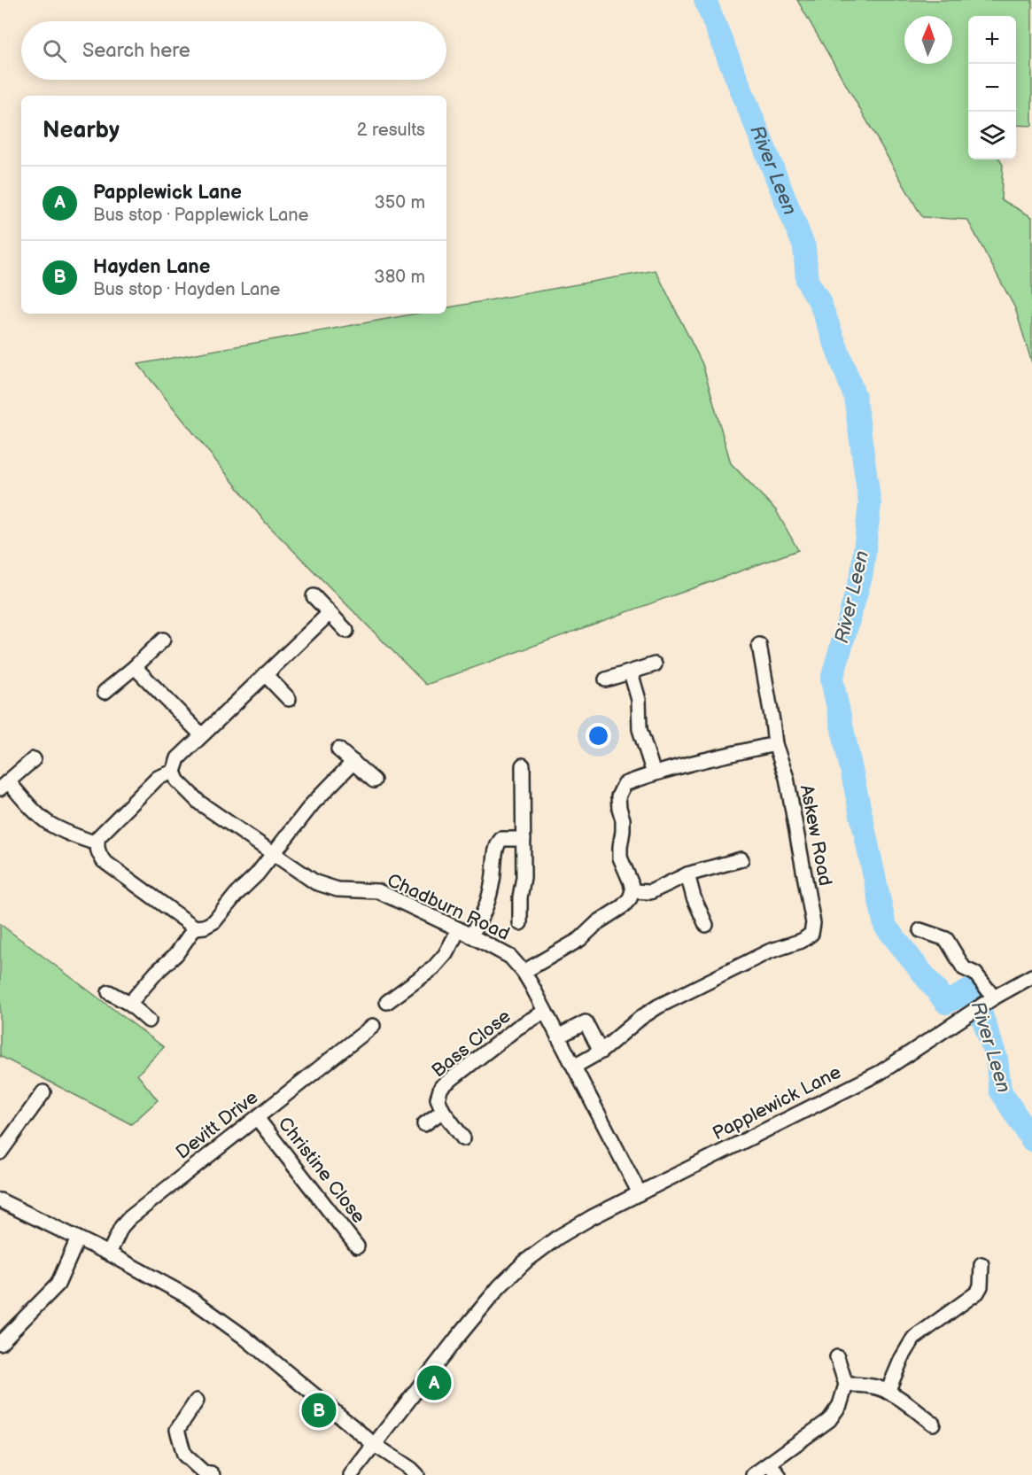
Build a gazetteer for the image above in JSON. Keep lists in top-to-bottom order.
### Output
{
  "streets": {
    "street": [
      "Askew Road",
      "Chadburn Road",
      "Bass Close",
      "Papplewick Lane",
      "Devitt Drive",
      "Christine Close"
    ]
  },
  "crossings": [
    ["Chadburn Road", "Bass Close"],
    ["Chadburn Road", "Papplewick Lane"],
    ["Devitt Drive", "Christine Close"]
  ],
  "water": ["River Leen"],
  "north": "top",
  "page": {
    "map_buttons": ["+", "−"],
    "search": "Search here",
    "heading": ["Nearby", "2 results"],
    "list": [
      {
        "mark": "A",
        "name": "Papplewick Lane",
        "note": "Bus stop · Papplewick Lane",
        "value": "350 m"
      },
      {
        "mark": "B",
        "name": "Hayden Lane",
        "note": "Bus stop · Hayden Lane",
        "value": "380 m"
      }
    ],
    "pins": ["A", "B"]
  }
}
